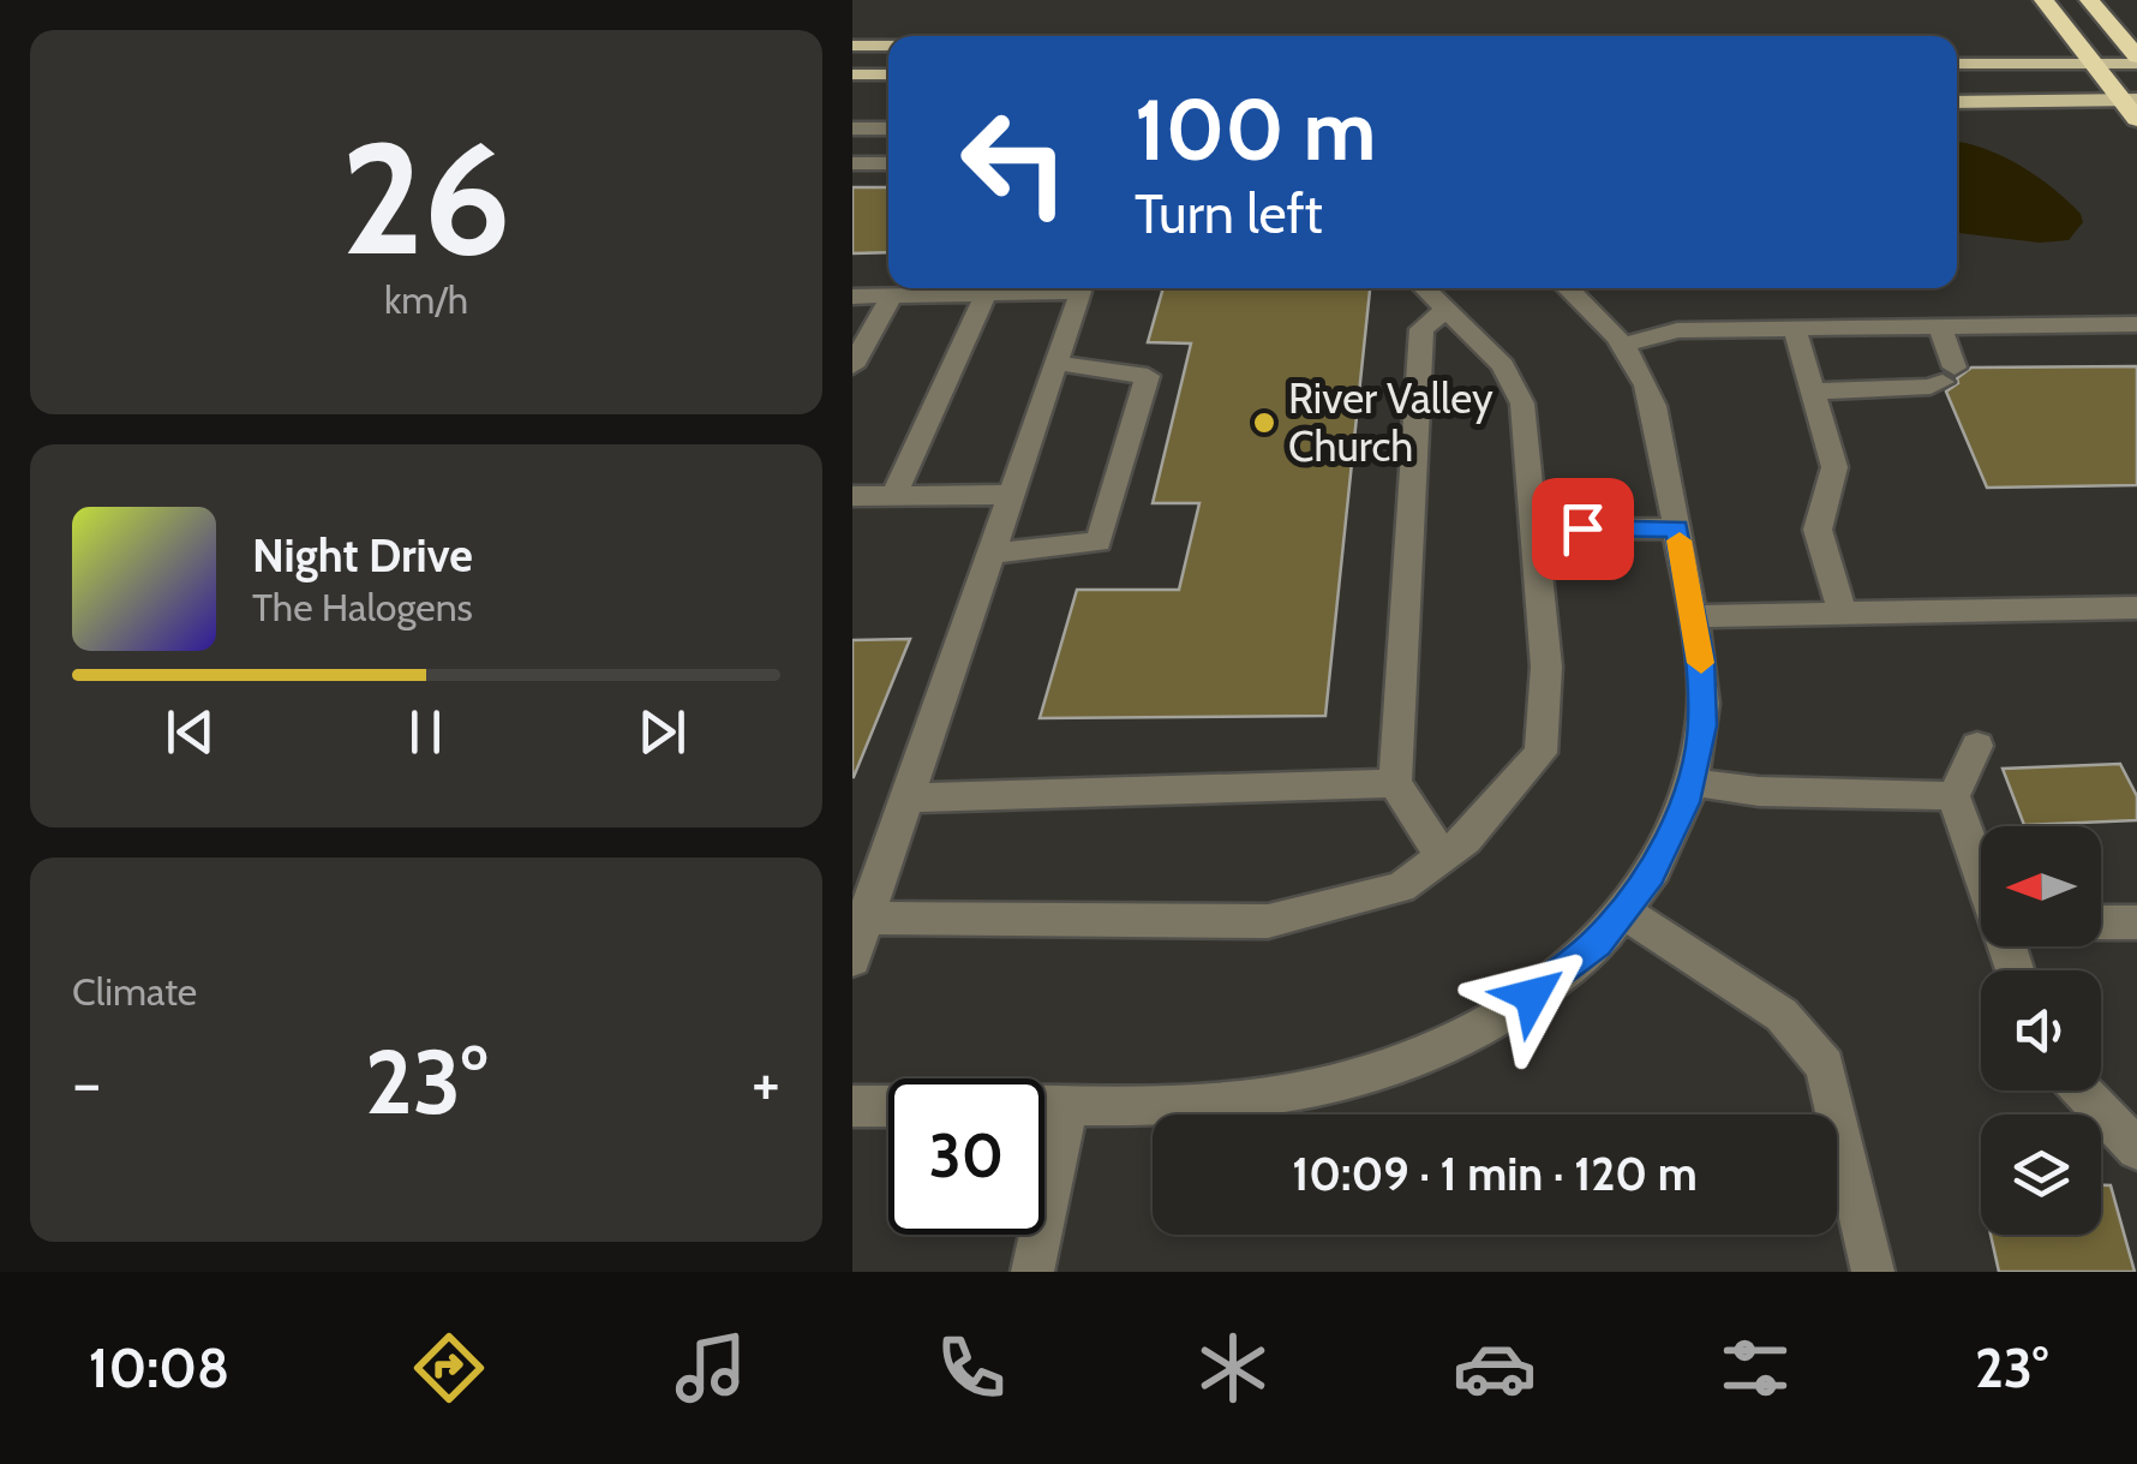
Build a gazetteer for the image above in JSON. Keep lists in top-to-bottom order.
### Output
{
  "places": ["River Valley Church"],
  "north": "left",
  "page": {
    "tile": [
      ["26", "km/h"],
      "Climate"
    ],
    "turn": ["100 m", "Turn left"],
    "song": ["Night Drive", "The Halogens"],
    "heat": ["−", "23°", "+"],
    "limit": "30",
    "trip": "10:09 · 1 min · 120 m",
    "tabs": ["10:08", "23°"]
  }
}
